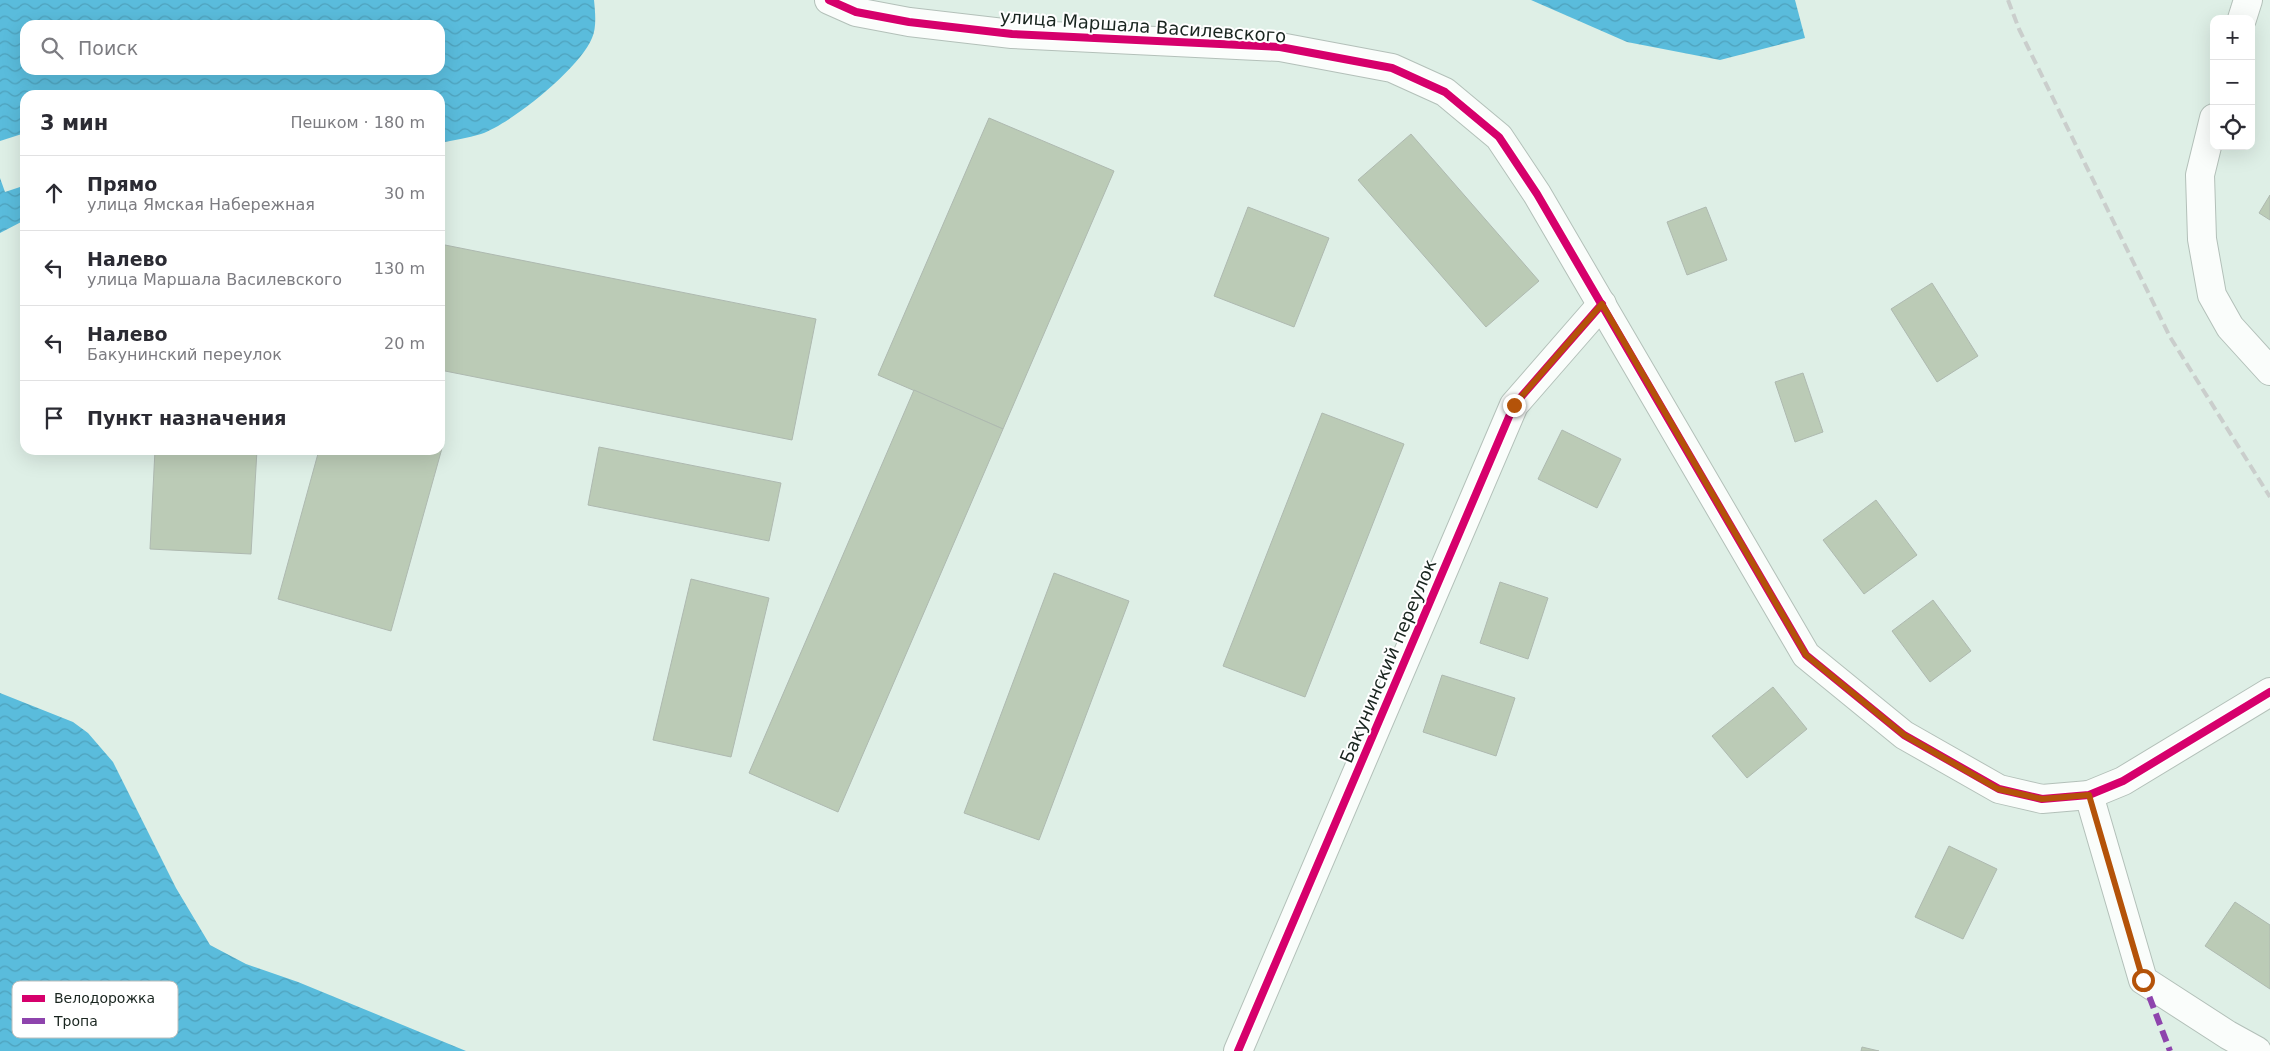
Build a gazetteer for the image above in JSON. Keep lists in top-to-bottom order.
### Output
{
  "streets": {
    "street": ["улица Маршала Василевского", "Бакунинский переулок"]
  },
  "crossings": [
    ["улица Маршала Василевского", "Бакунинский переулок"]
  ],
  "legend": ["Велодорожка", "Тропа"],
  "page": {
    "map_buttons": ["+", "−"],
    "search": "Поиск",
    "heading": ["3 мин", "Пешком · 180 m"],
    "list": [
      ["Прямо", "улица Ямская Набережная", "30 m"],
      ["Налево", "улица Маршала Василевского", "130 m"],
      ["Налево", "Бакунинский переулок", "20 m"],
      "Пункт назначения"
    ]
  }
}
